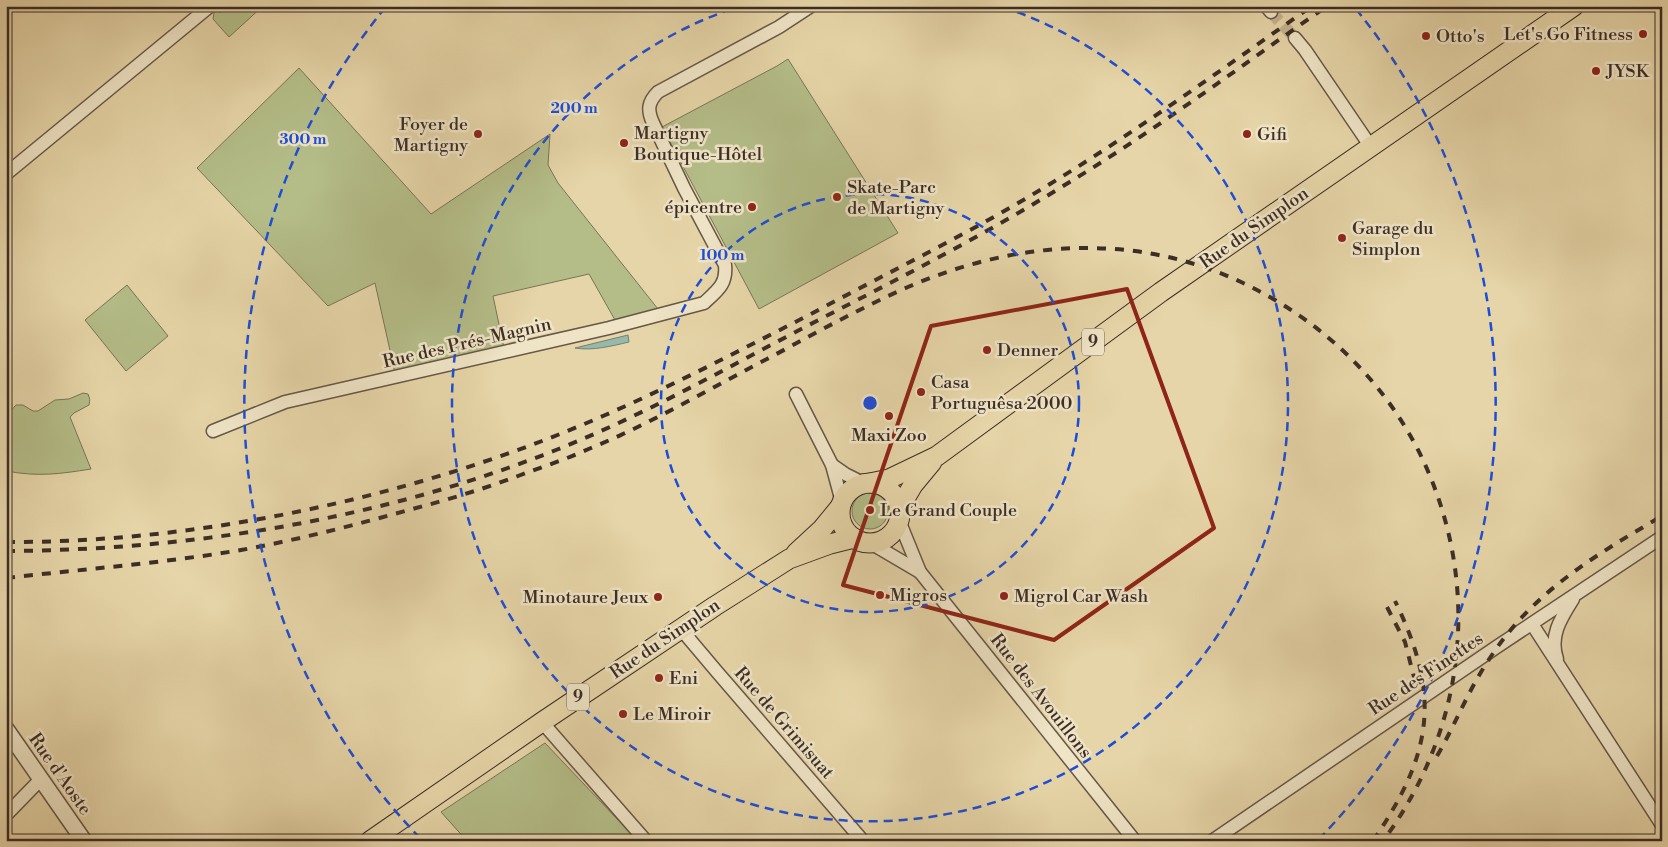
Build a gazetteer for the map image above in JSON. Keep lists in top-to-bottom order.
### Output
{
  "streets": {
    "main road": ["Rue du Simplon", "9"],
    "street": [
      "Rue des Prés-Magnin",
      "Rue des Finettes",
      "Rue des Avouillons",
      "Rue de Grimisuat",
      "Rue d'Aoste"
    ]
  },
  "crossings": [
    ["Rue du Simplon", "9"],
    ["Rue du Simplon", "Rue des Avouillons"],
    ["Rue du Simplon", "Rue de Grimisuat"],
    ["9", "Rue des Avouillons"]
  ],
  "places": [
    "Let's Go Fitness",
    "Otto's",
    "JYSK",
    "Foyer de Martigny",
    "Gifi",
    "Martigny Boutique-Hôtel",
    "Skate-Parc de Martigny",
    "épicentre",
    "Garage du Simplon",
    "Denner",
    "Casa Portuguêsa 2000",
    "Maxi Zoo",
    "Le Grand Couple",
    "Migros",
    "Migrol Car Wash",
    "Minotaure Jeux",
    "Eni",
    "Le Miroir"
  ],
  "rings": ["200 m", "300 m", "100 m"]
}
